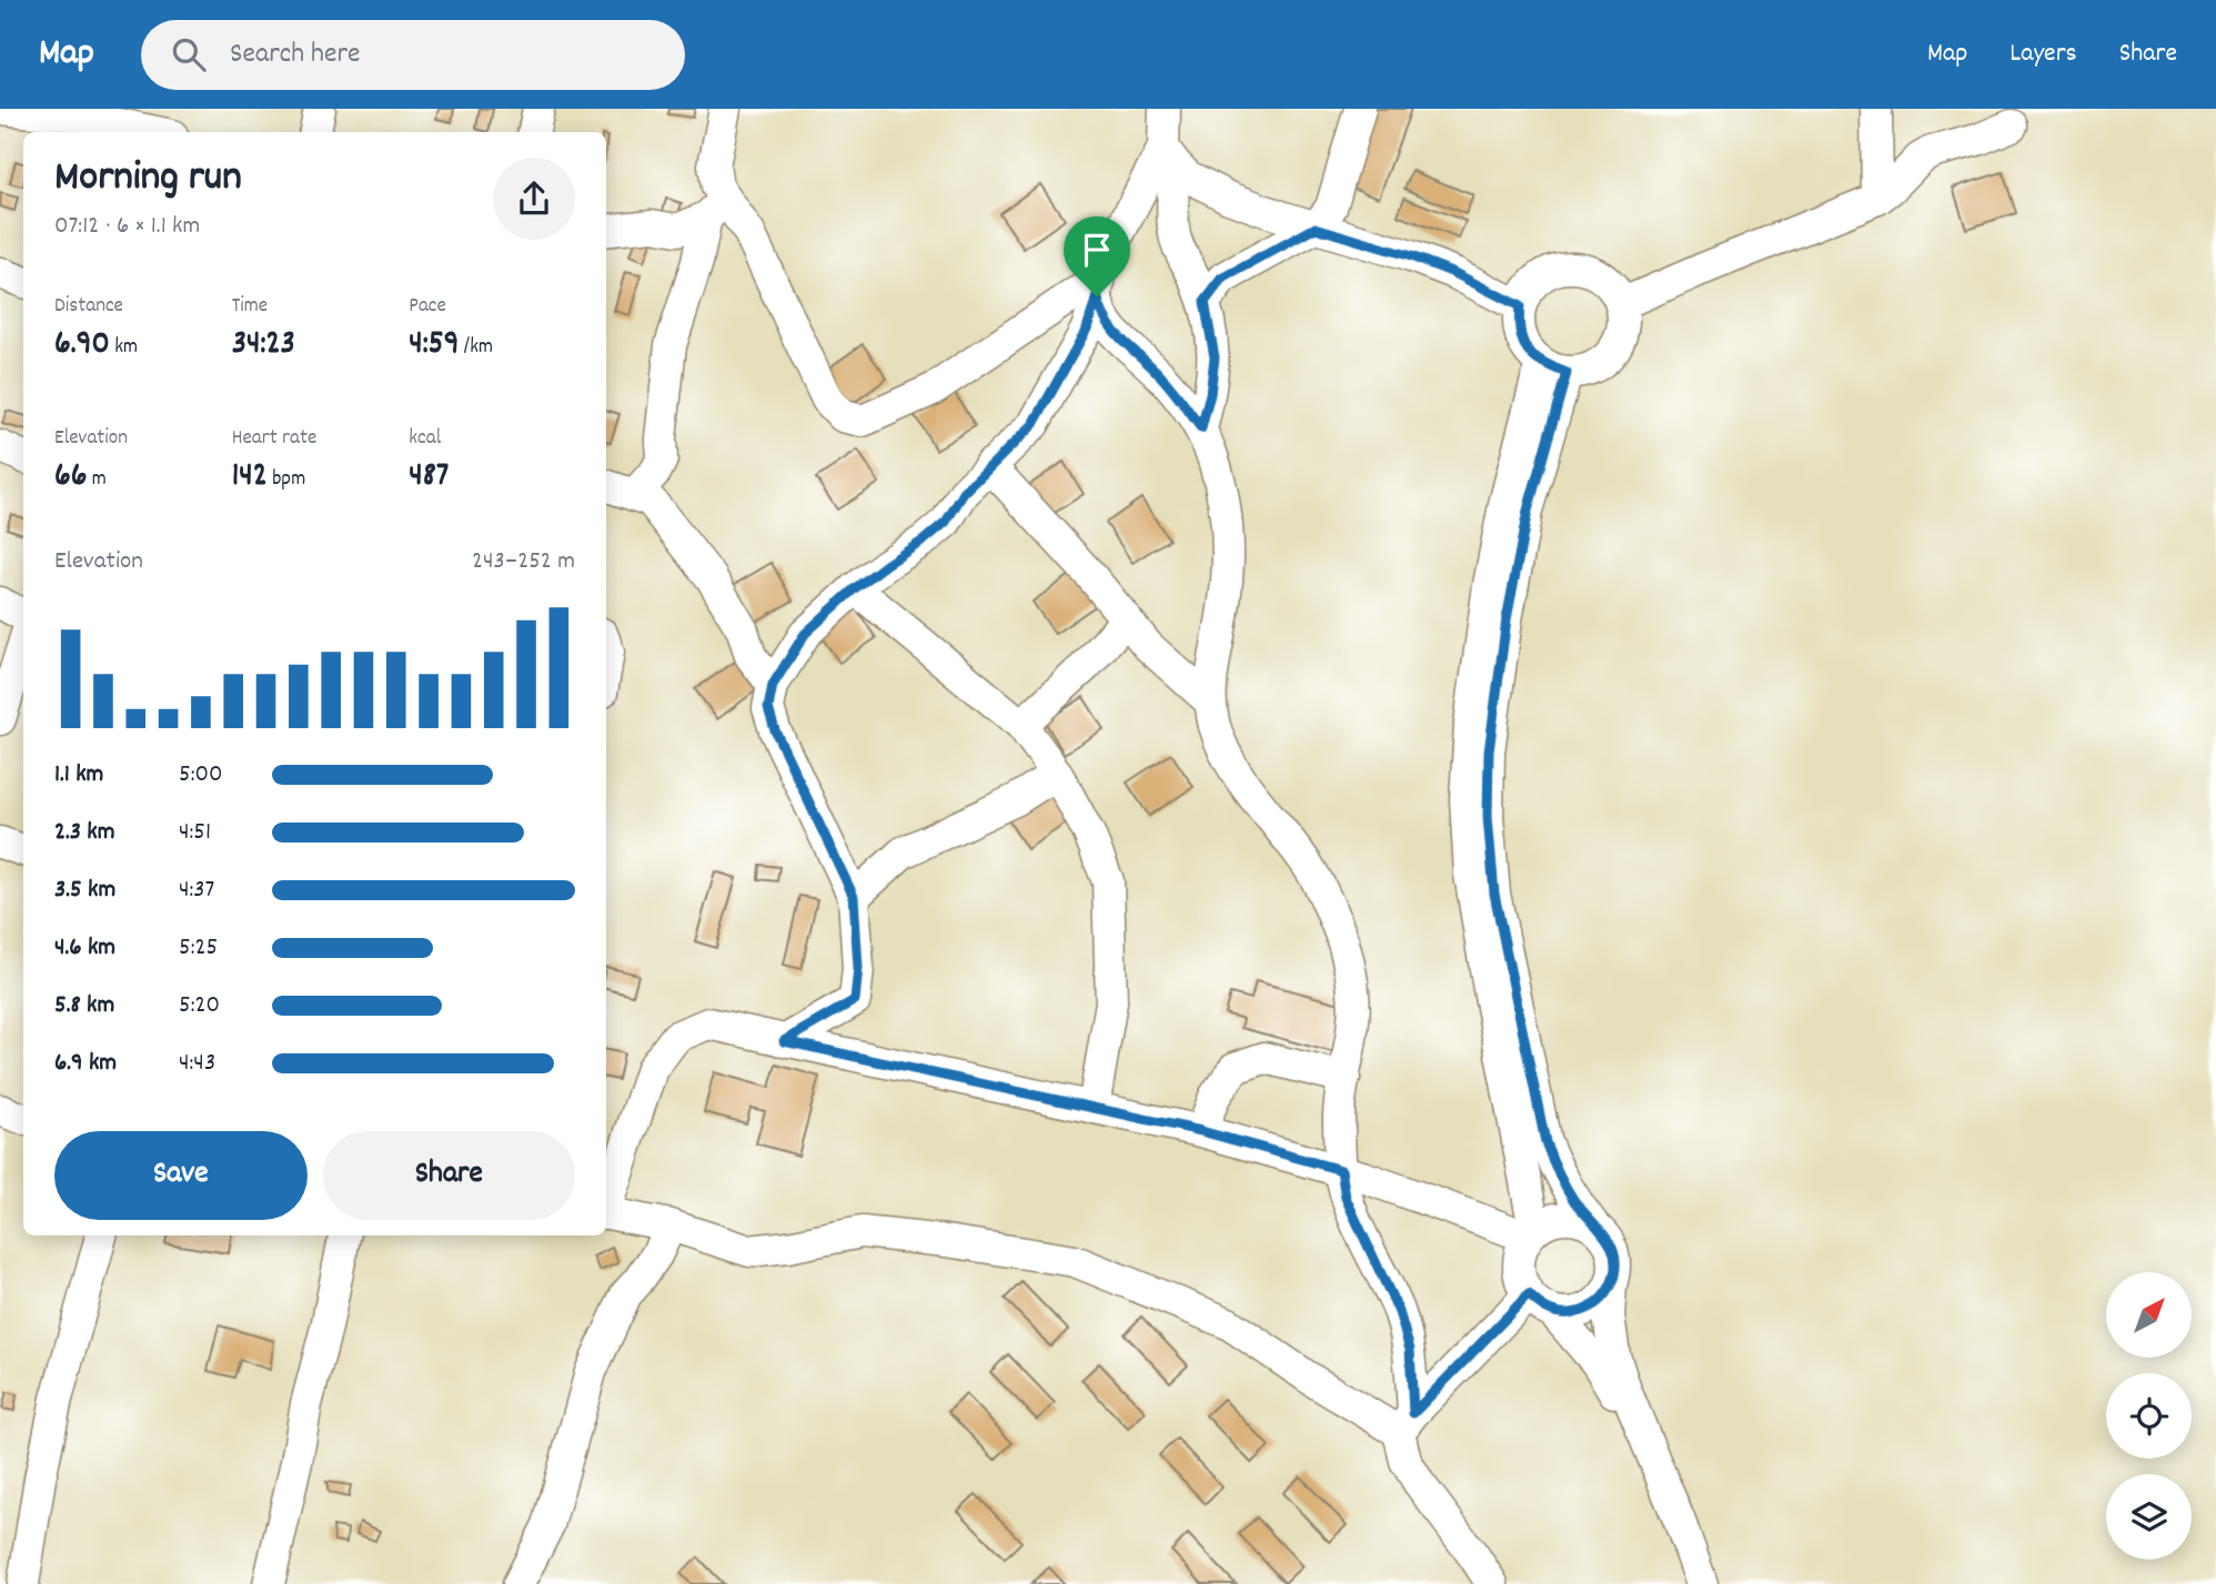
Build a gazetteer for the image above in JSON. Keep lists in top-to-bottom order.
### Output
{
  "north": "top right",
  "page": {
    "header": "Map",
    "search": "Search here",
    "nav": ["Map", "Layers", "Share"],
    "heading": ["Morning run", "07:12 · 6 × 1.1 km"],
    "stats": [
      ["Distance", "6.90 km"],
      ["Time", "34:23"],
      ["Pace", "4:59 /km"],
      ["Elevation", "66 m"],
      ["Heart rate", "142 bpm"],
      ["kcal", "487"]
    ],
    "chart": ["Elevation", "243–252 m"],
    "list": [
      {
        "name": "1.1 km",
        "note": "5:00"
      },
      {
        "name": "2.3 km",
        "note": "4:51"
      },
      {
        "name": "3.5 km",
        "note": "4:37"
      },
      {
        "name": "4.6 km",
        "note": "5:25"
      },
      {
        "name": "5.8 km",
        "note": "5:20"
      },
      {
        "name": "6.9 km",
        "note": "4:43"
      }
    ],
    "buttons": ["Save", "Share"]
  }
}
